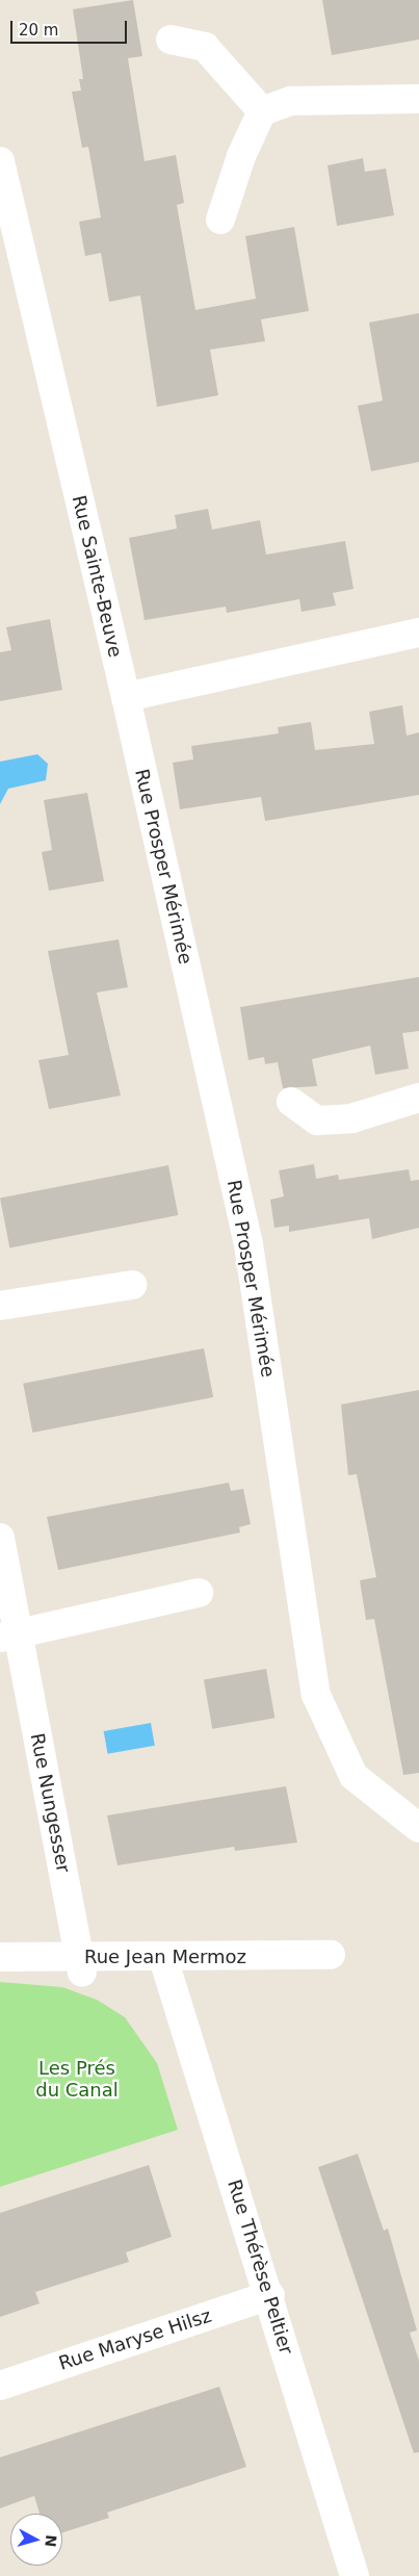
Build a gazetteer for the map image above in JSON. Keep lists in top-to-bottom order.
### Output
{
  "streets": {
    "street": [
      "Rue Sainte-Beuve",
      "Rue Prosper Mérimée",
      "Rue Nungesser",
      "Rue Jean Mermoz",
      "Rue Thérèse Peltier",
      "Rue Maryse Hilsz"
    ]
  },
  "crossings": [
    ["Rue Sainte-Beuve", "Rue Prosper Mérimée"],
    ["Rue Nungesser", "Rue Jean Mermoz"],
    ["Rue Jean Mermoz", "Rue Thérèse Peltier"],
    ["Rue Thérèse Peltier", "Rue Maryse Hilsz"]
  ],
  "parks": ["Les Prés du Canal"],
  "scale_bar": "20 m",
  "north": "right"
}
